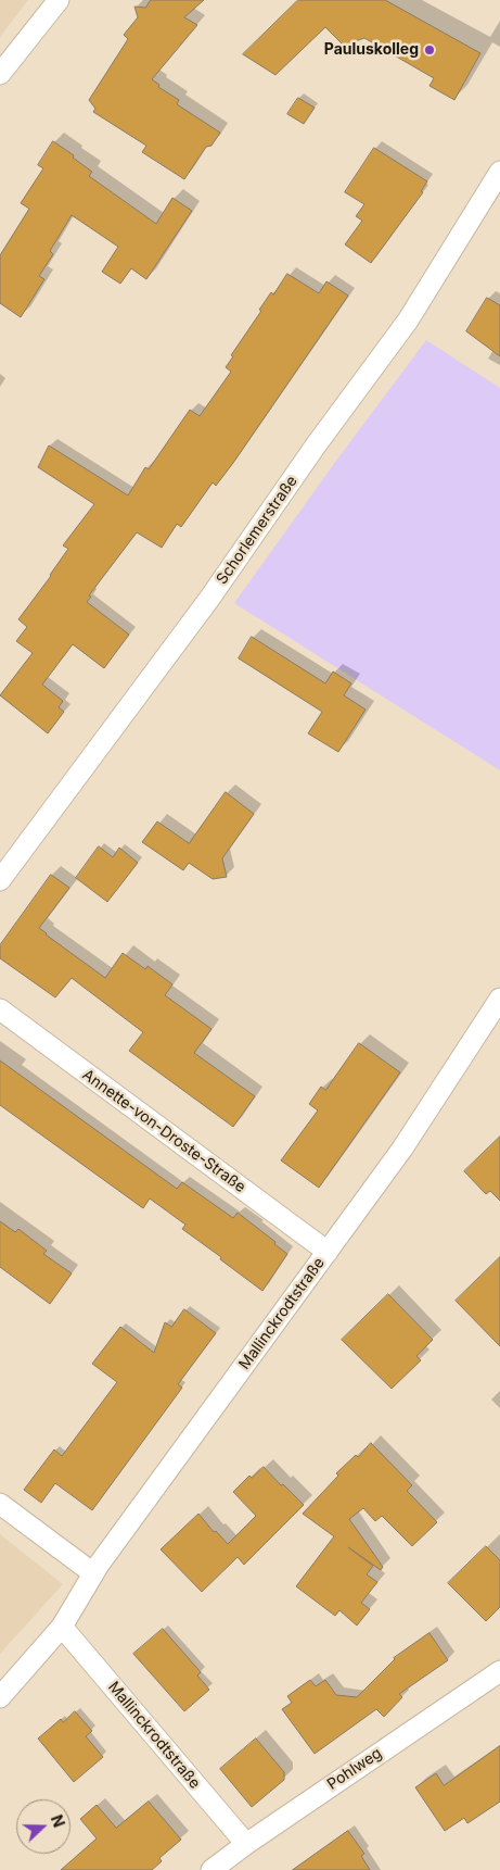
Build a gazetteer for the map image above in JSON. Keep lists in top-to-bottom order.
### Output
{
  "streets": {
    "street": [
      "Schorlemerstraße",
      "Annette-von-Droste-Straße",
      "Mallinckrodtstraße",
      "Pohlweg"
    ]
  },
  "crossings": [
    ["Annette-von-Droste-Straße", "Mallinckrodtstraße"],
    ["Mallinckrodtstraße", "Pohlweg"]
  ],
  "places": ["Pauluskolleg"],
  "north": "right"
}
